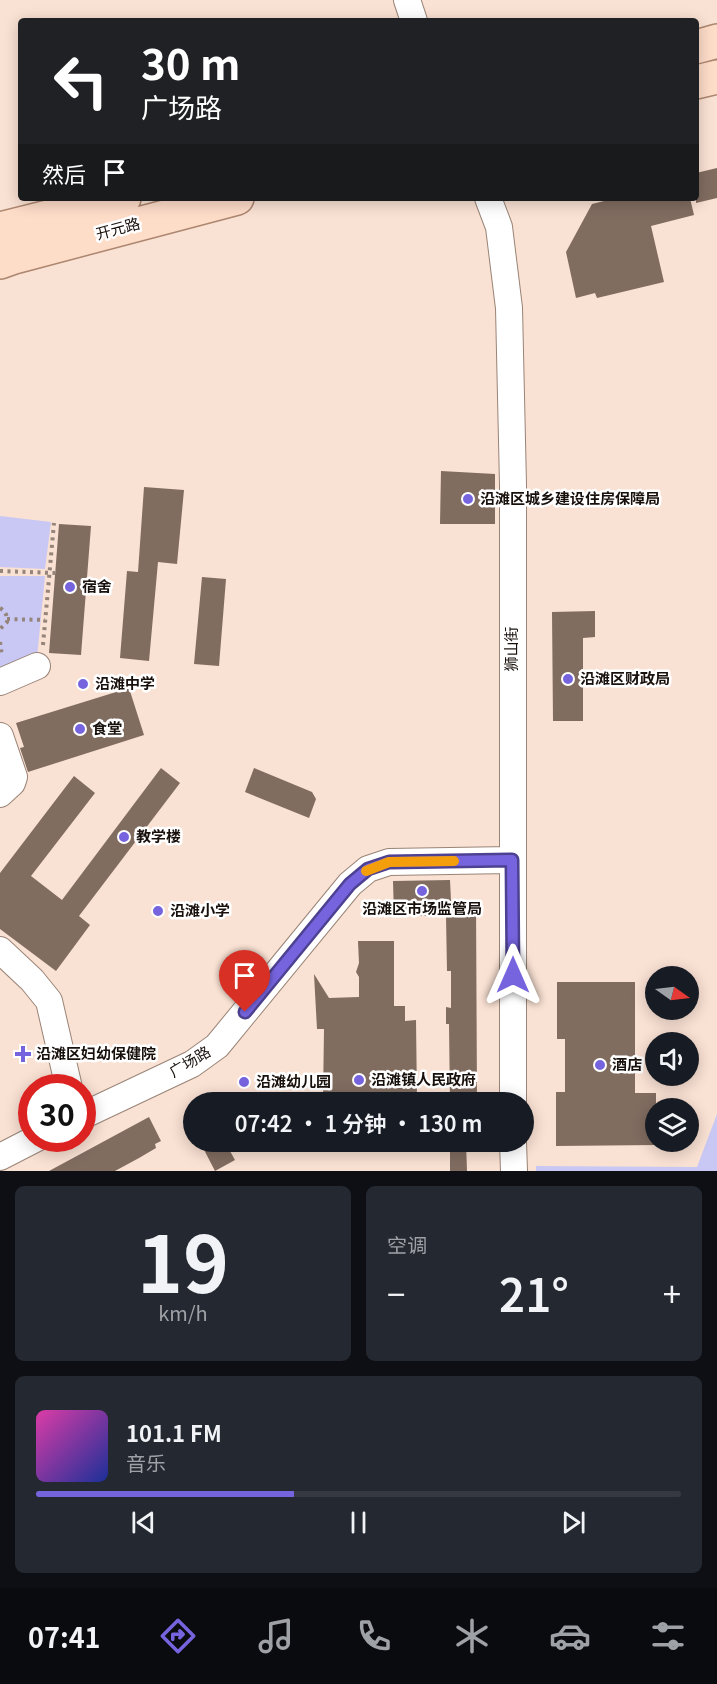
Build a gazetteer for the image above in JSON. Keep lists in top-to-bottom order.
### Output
{
  "streets": {
    "main road": ["开元路"],
    "street": ["狮山街", "广场路"]
  },
  "crossings": [
    ["狮山街", "广场路"]
  ],
  "places": {
    "other": [
      "沿滩区城乡建设住房保障局",
      "宿舍",
      "沿滩区财政局",
      "沿滩中学",
      "食堂",
      "教学楼",
      "沿滩区市场监管局",
      "沿滩小学",
      "酒店",
      "沿滩镇人民政府",
      "沿滩幼儿园"
    ],
    "health": ["沿滩区妇幼保健院"]
  },
  "north": "right",
  "page": {
    "turn": ["30 m", "广场路"],
    "then": "然后",
    "limit": "30",
    "trip": "07:42 · 1 分钟 · 130 m",
    "tile": [
      ["19", "km/h"],
      "空调"
    ],
    "heat": ["−", "21°", "+"],
    "song": ["101.1 FM", "音乐"],
    "tabs": "07:41"
  }
}
